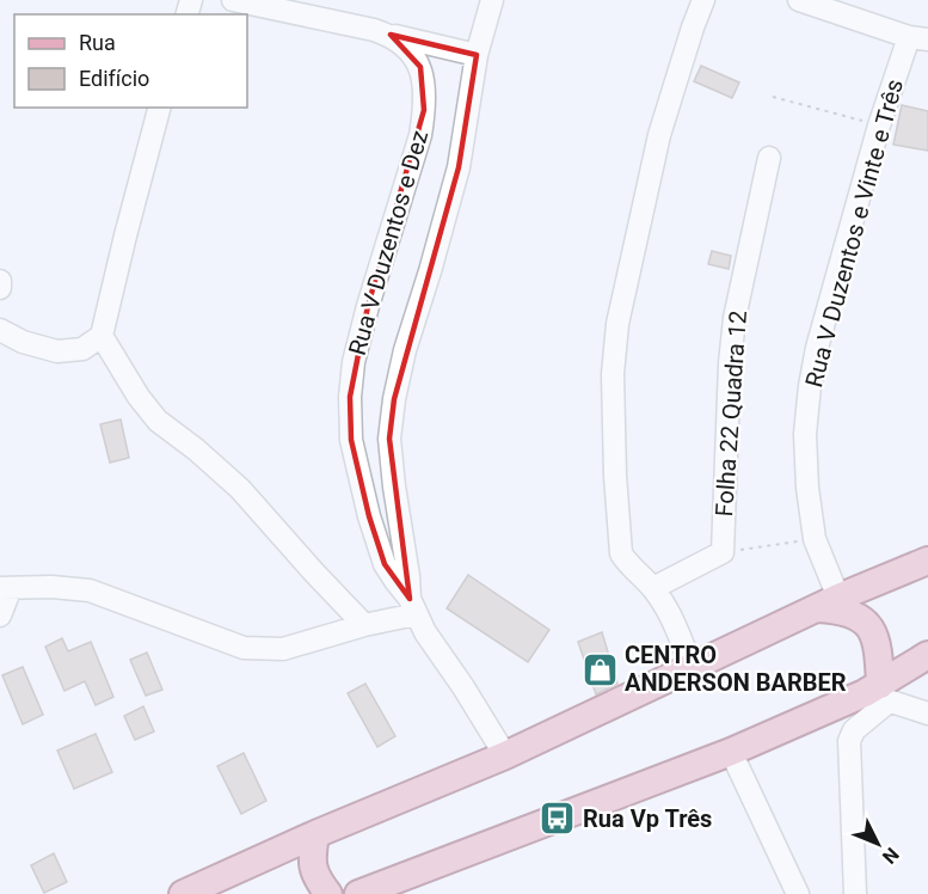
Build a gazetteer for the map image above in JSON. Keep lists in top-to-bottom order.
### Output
{
  "streets": {
    "street": ["Rua V Duzentos e Vinte e Três", "Rua V Duzentos e Dez", "Folha 22 Quadra 12"]
  },
  "places": {
    "shop": ["CENTRO ANDERSON BARBER"],
    "bus stop": ["Rua Vp Três"]
  },
  "legend": ["Rua", "Edifício"],
  "north": "bottom right"
}
